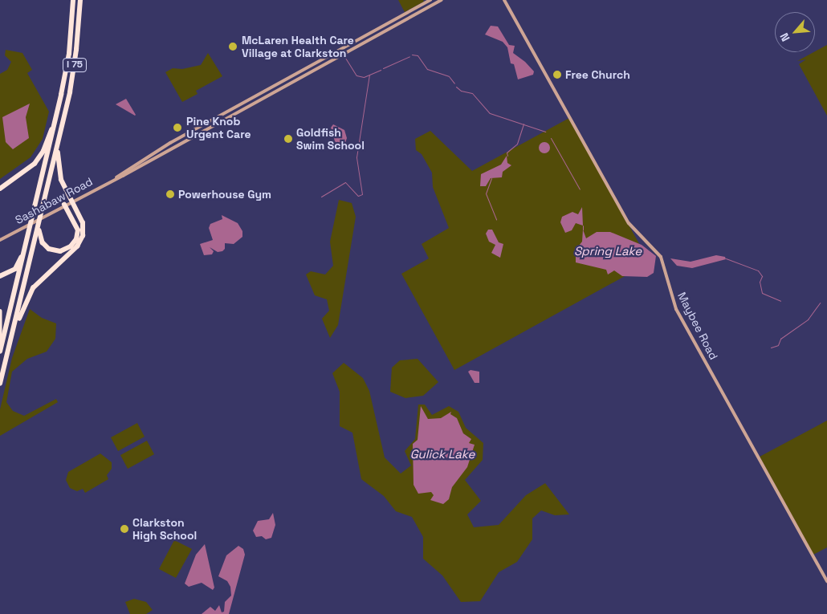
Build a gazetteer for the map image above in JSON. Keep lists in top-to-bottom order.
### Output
{
  "streets": {
    "highway": ["I 75"],
    "main road": ["Sashabaw Road", "Maybee Road"]
  },
  "water": ["Spring Lake", "Gulick Lake"],
  "places": [
    "McLaren Health Care Village at Clarkston",
    "Free Church",
    "Pine Knob Urgent Care",
    "Goldfish Swim School",
    "Powerhouse Gym",
    "Clarkston High School"
  ],
  "north": "bottom left"
}
